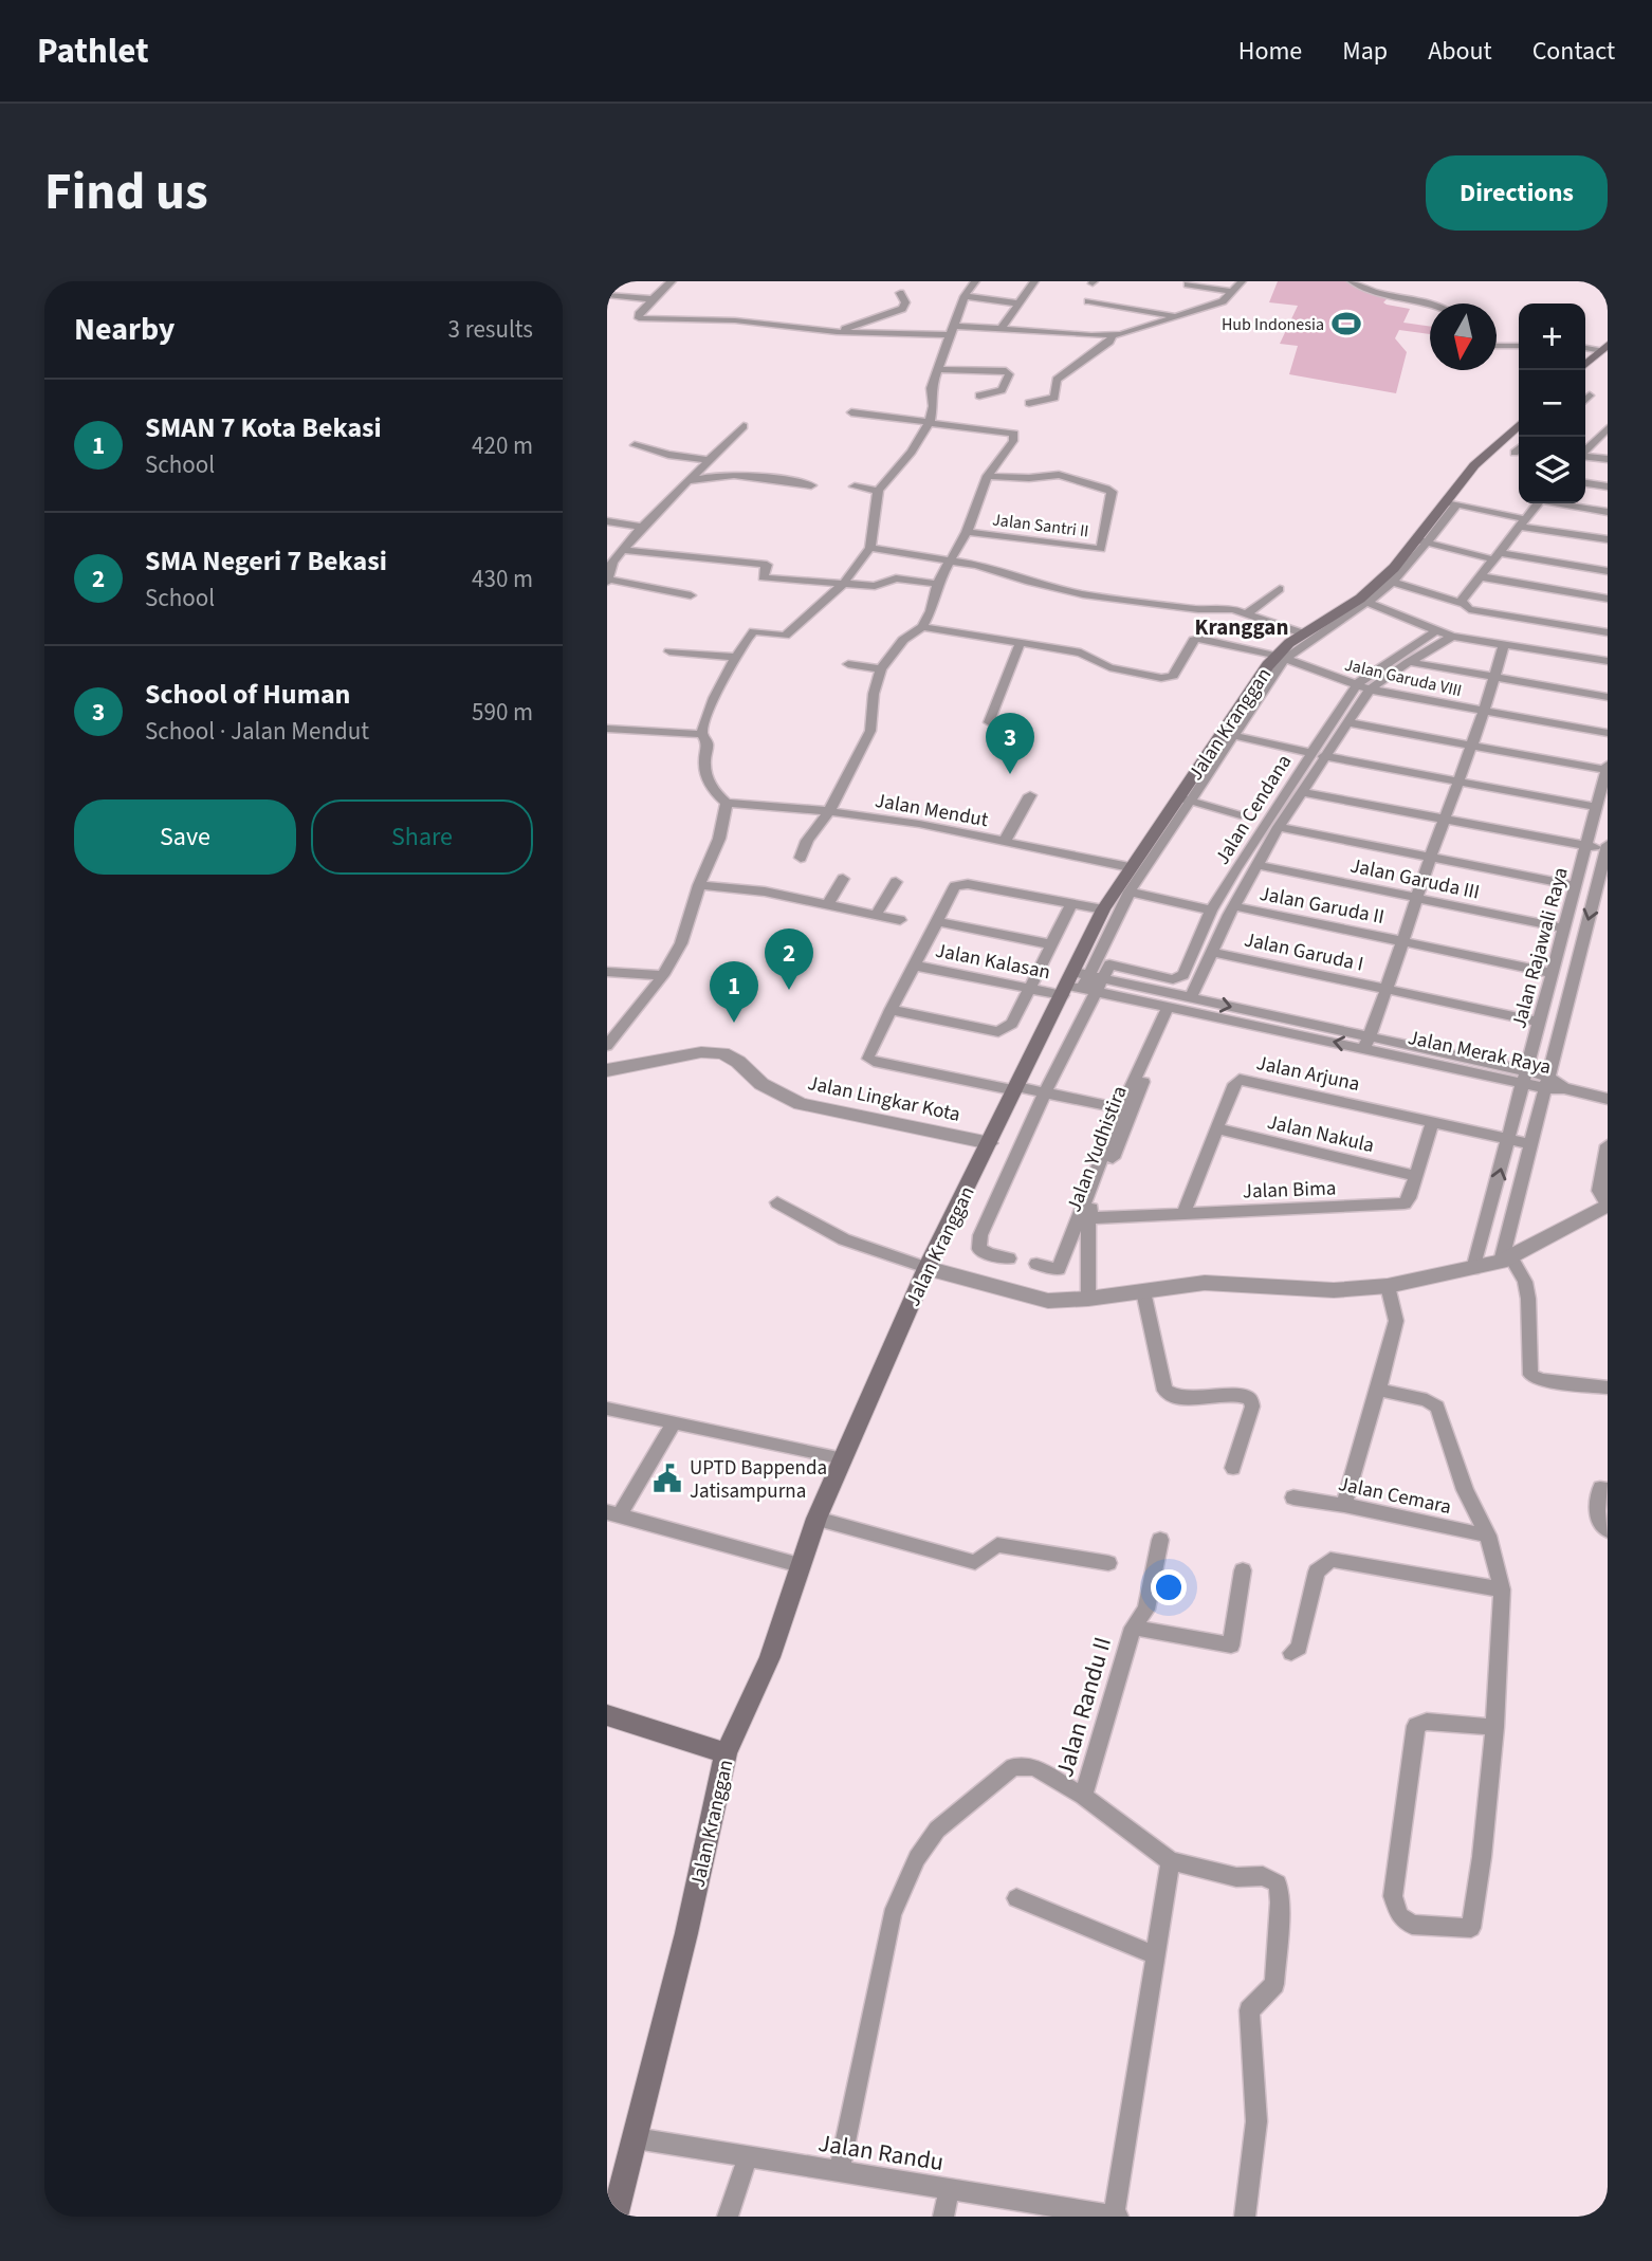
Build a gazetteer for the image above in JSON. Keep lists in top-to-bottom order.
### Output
{
  "streets": {
    "main road": ["Jalan Kranggan"],
    "street": [
      "Jalan Santri II",
      "Jalan Garuda VIII",
      "Jalan Mendut",
      "Jalan Cendana",
      "Jalan Garuda III",
      "Jalan Garuda II",
      "Jalan Rajawali Raya",
      "Jalan Garuda I",
      "Jalan Kalasan",
      "Jalan Merak Raya",
      "Jalan Arjuna",
      "Jalan Lingkar Kota",
      "Jalan Nakula",
      "Jalan Yudhistira",
      "Jalan Bima",
      "Jalan Cemara",
      "Jalan Randu II",
      "Jalan Randu"
    ]
  },
  "crossings": [
    ["Jalan Garuda VIII", "Jalan Kranggan"],
    ["Jalan Garuda VIII", "Jalan Cendana"],
    ["Jalan Kranggan", "Jalan Mendut"],
    ["Jalan Kranggan", "Jalan Cendana"],
    ["Jalan Kranggan", "Jalan Kalasan"],
    ["Jalan Kranggan", "Jalan Merak Raya"],
    ["Jalan Kranggan", "Jalan Lingkar Kota"],
    ["Jalan Kranggan", "Jalan Randu"],
    ["Jalan Cendana", "Jalan Kalasan"],
    ["Jalan Cendana", "Jalan Merak Raya"],
    ["Jalan Garuda III", "Jalan Rajawali Raya"],
    ["Jalan Garuda II", "Jalan Rajawali Raya"],
    ["Jalan Rajawali Raya", "Jalan Garuda I"],
    ["Jalan Rajawali Raya", "Jalan Merak Raya"],
    ["Jalan Rajawali Raya", "Jalan Arjuna"],
    ["Jalan Kalasan", "Jalan Merak Raya"],
    ["Jalan Merak Raya", "Jalan Yudhistira"],
    ["Jalan Arjuna", "Jalan Nakula"],
    ["Jalan Arjuna", "Jalan Bima"],
    ["Jalan Nakula", "Jalan Bima"],
    ["Jalan Yudhistira", "Jalan Bima"],
    ["Jalan Randu II", "Jalan Randu"]
  ],
  "districts": ["Kranggan"],
  "places": {
    "sports": ["Hub Indonesia"],
    "public building": ["UPTD Bappenda Jatisampurna"]
  },
  "north": "bottom",
  "page": {
    "header": "Pathlet",
    "nav": [
      "Home",
      "Map",
      "About",
      "Contact"
    ],
    "title": "Find us",
    "buttons": [
      "Directions",
      ["Save", "Share"]
    ],
    "heading": ["Nearby", "3 results"],
    "map_buttons": ["+", "−"],
    "list": [
      {
        "mark": "1",
        "name": "SMAN 7 Kota Bekasi",
        "note": "School",
        "value": "420 m"
      },
      {
        "mark": "2",
        "name": "SMA Negeri 7 Bekasi",
        "note": "School",
        "value": "430 m"
      },
      {
        "mark": "3",
        "name": "School of Human",
        "note": "School · Jalan Mendut",
        "value": "590 m"
      }
    ],
    "pins": ["3", "2", "1"]
  }
}
